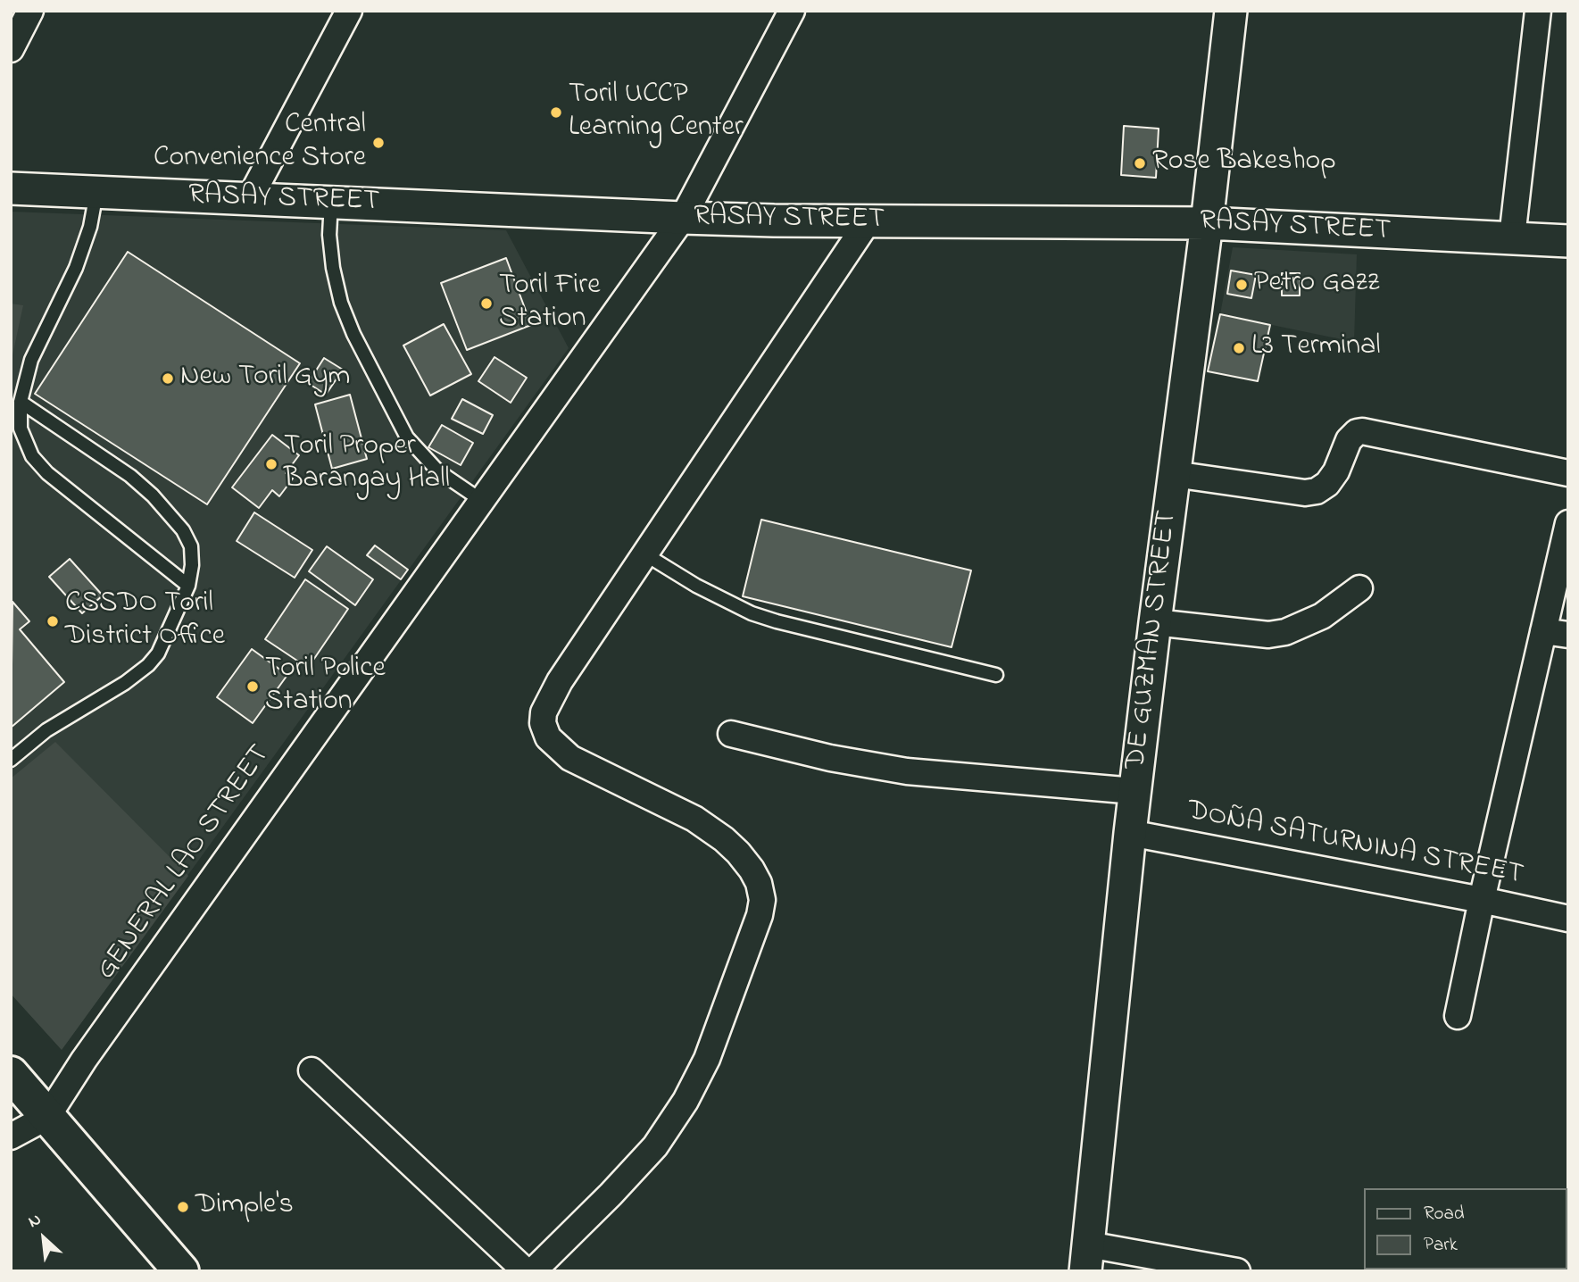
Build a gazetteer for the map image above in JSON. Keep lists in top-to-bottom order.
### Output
{
  "streets": {
    "street": [
      "RASAY STREET",
      "DE GUZMAN STREET",
      "DOÑA SATURNINA STREET",
      "GENERAL LAO STREET"
    ]
  },
  "crossings": [
    ["RASAY STREET", "DE GUZMAN STREET"],
    ["RASAY STREET", "GENERAL LAO STREET"],
    ["DE GUZMAN STREET", "DOÑA SATURNINA STREET"]
  ],
  "places": [
    "Toril UCCP Learning Center",
    "Central Convenience Store",
    "Rose Bakeshop",
    "Petro Gazz",
    "Toril Fire Station",
    "L3 Terminal",
    "New Toril Gym",
    "Toril Proper Barangay Hall",
    "CSSDO Toril District Office",
    "Toril Police Station",
    "Dimple's"
  ],
  "legend": ["Road", "Park"],
  "north": "top left"
}
